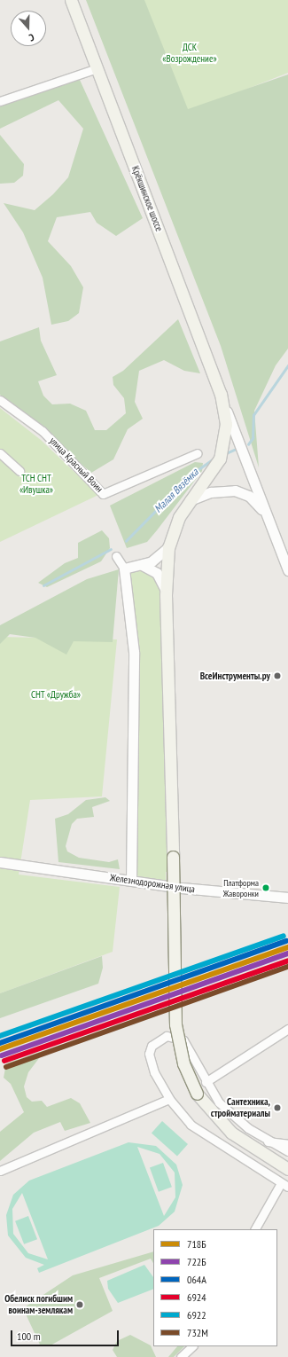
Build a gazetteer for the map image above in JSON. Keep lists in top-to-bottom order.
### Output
{
  "streets": {
    "main road": ["Крёкшинское шоссе"],
    "street": ["улица Красный Воин", "Железнодорожная улица"]
  },
  "water": ["Малая Вязёмка"],
  "parks": ["ДСК «Возрождение»", "ТСН СНТ «Ивушка»", "СНТ «Дружба»"],
  "places": [
    "ВсеИнструменты.ру",
    "Платформа Жаворонки",
    "Сантехника, стройматериалы",
    "Обелиск погибшим воинам-землякам"
  ],
  "lines": [
    "transit line 6922",
    "transit line 064А",
    "transit line 718Б",
    "transit line 722Б",
    "transit line 6924",
    "transit line 732М"
  ],
  "legend": [
    "718Б",
    "722Б",
    "064А",
    "6924",
    "6922",
    "732М"
  ],
  "scale_bar": "100 m",
  "north": "bottom"
}
